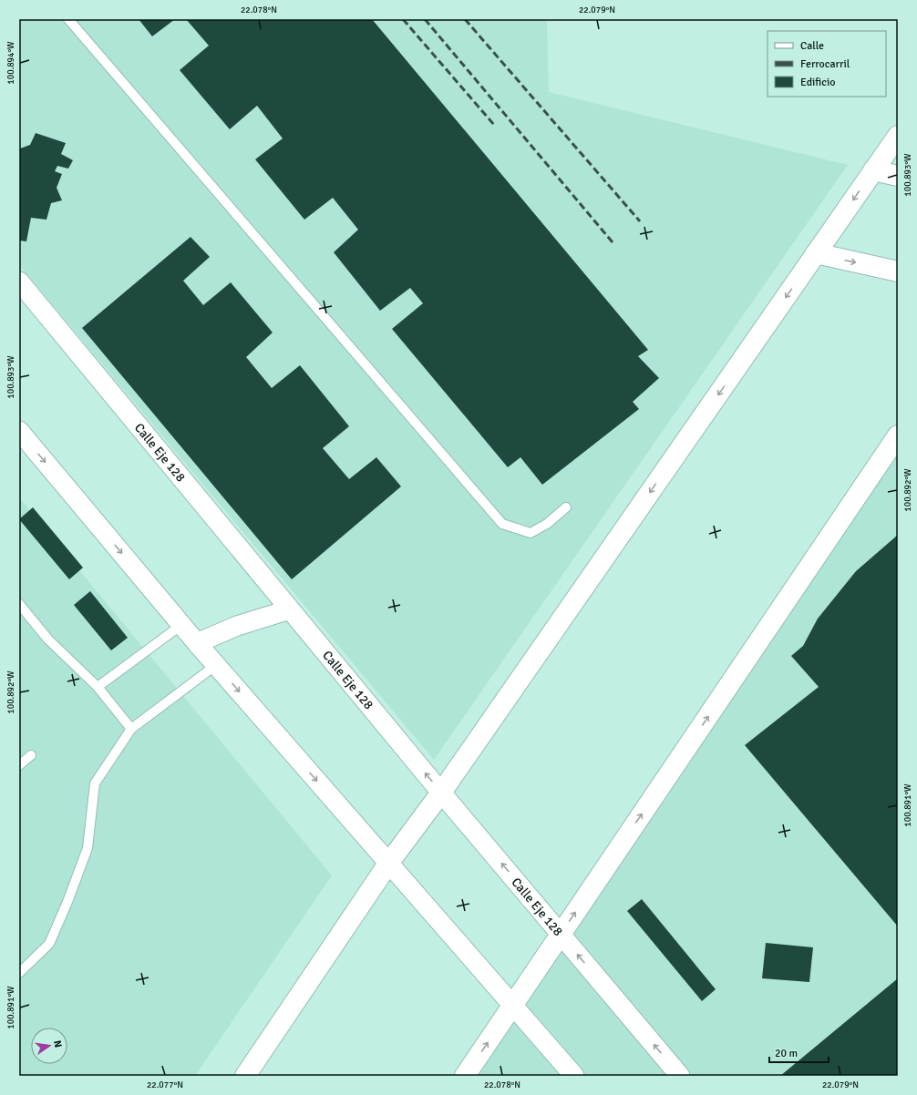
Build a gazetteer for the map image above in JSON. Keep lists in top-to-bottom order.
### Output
{
  "streets": {
    "street": ["Calle Eje 128"]
  },
  "legend": ["Calle", "Ferrocarril", "Edificio"],
  "scale_bar": "20 m",
  "north": "right",
  "coordinates": [
    "22.078°N",
    "22.079°N",
    "100.894°W",
    "100.893°W",
    "100.892°W",
    "100.891°W",
    "22.077°N"
  ]
}
